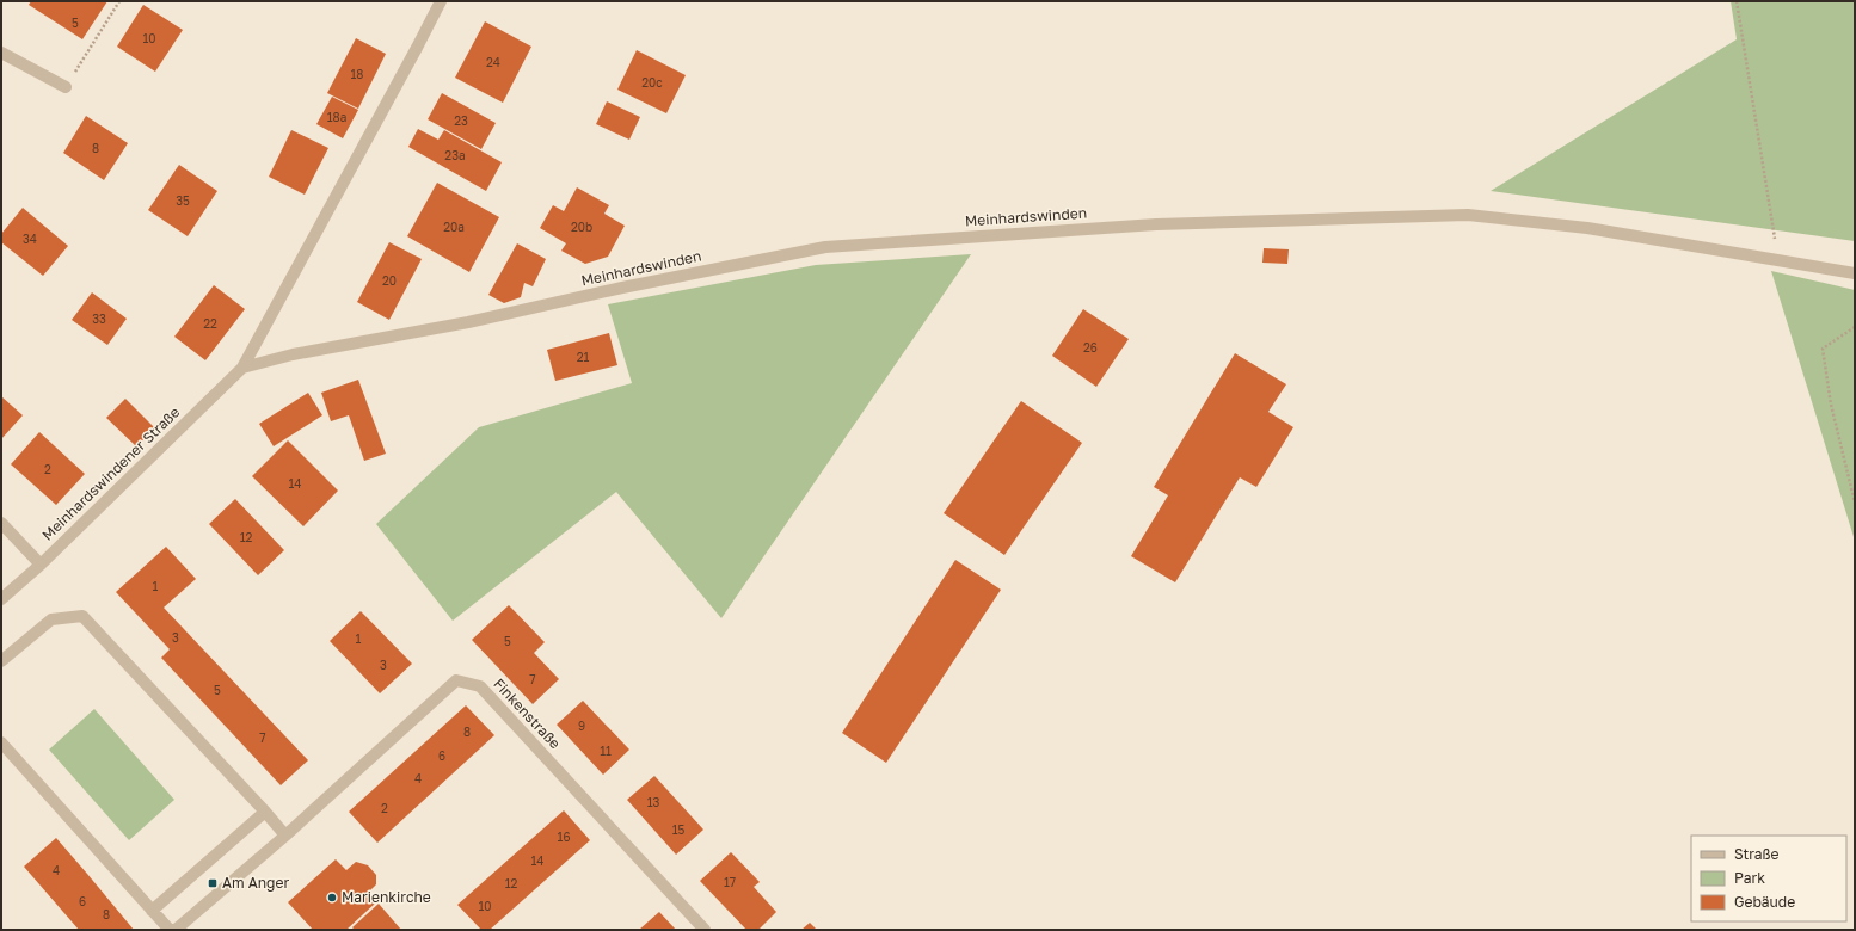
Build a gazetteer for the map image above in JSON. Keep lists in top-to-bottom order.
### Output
{
  "streets": {
    "street": ["Meinhardswinden", "Meinhardswindener Straße", "Finkenstraße"]
  },
  "crossings": [
    ["Meinhardswinden", "Meinhardswindener Straße"]
  ],
  "places": {
    "transit": ["Am Anger"],
    "other": ["Marienkirche"]
  },
  "house_numbers": [
    "5",
    "10",
    "24",
    "18",
    "20c",
    "18a",
    "23",
    "8",
    "23a",
    "35",
    "20a",
    "20b",
    "34",
    "20",
    "33",
    "22",
    "26",
    "21",
    "2",
    "14",
    "12",
    "1",
    "3",
    "1",
    "5",
    "3",
    "7",
    "5",
    "9",
    "8",
    "7",
    "11",
    "6",
    "4",
    "13",
    "2",
    "15",
    "16",
    "14",
    "4",
    "17",
    "12",
    "6",
    "10",
    "8"
  ],
  "legend": ["Straße", "Park", "Gebäude"]
}
